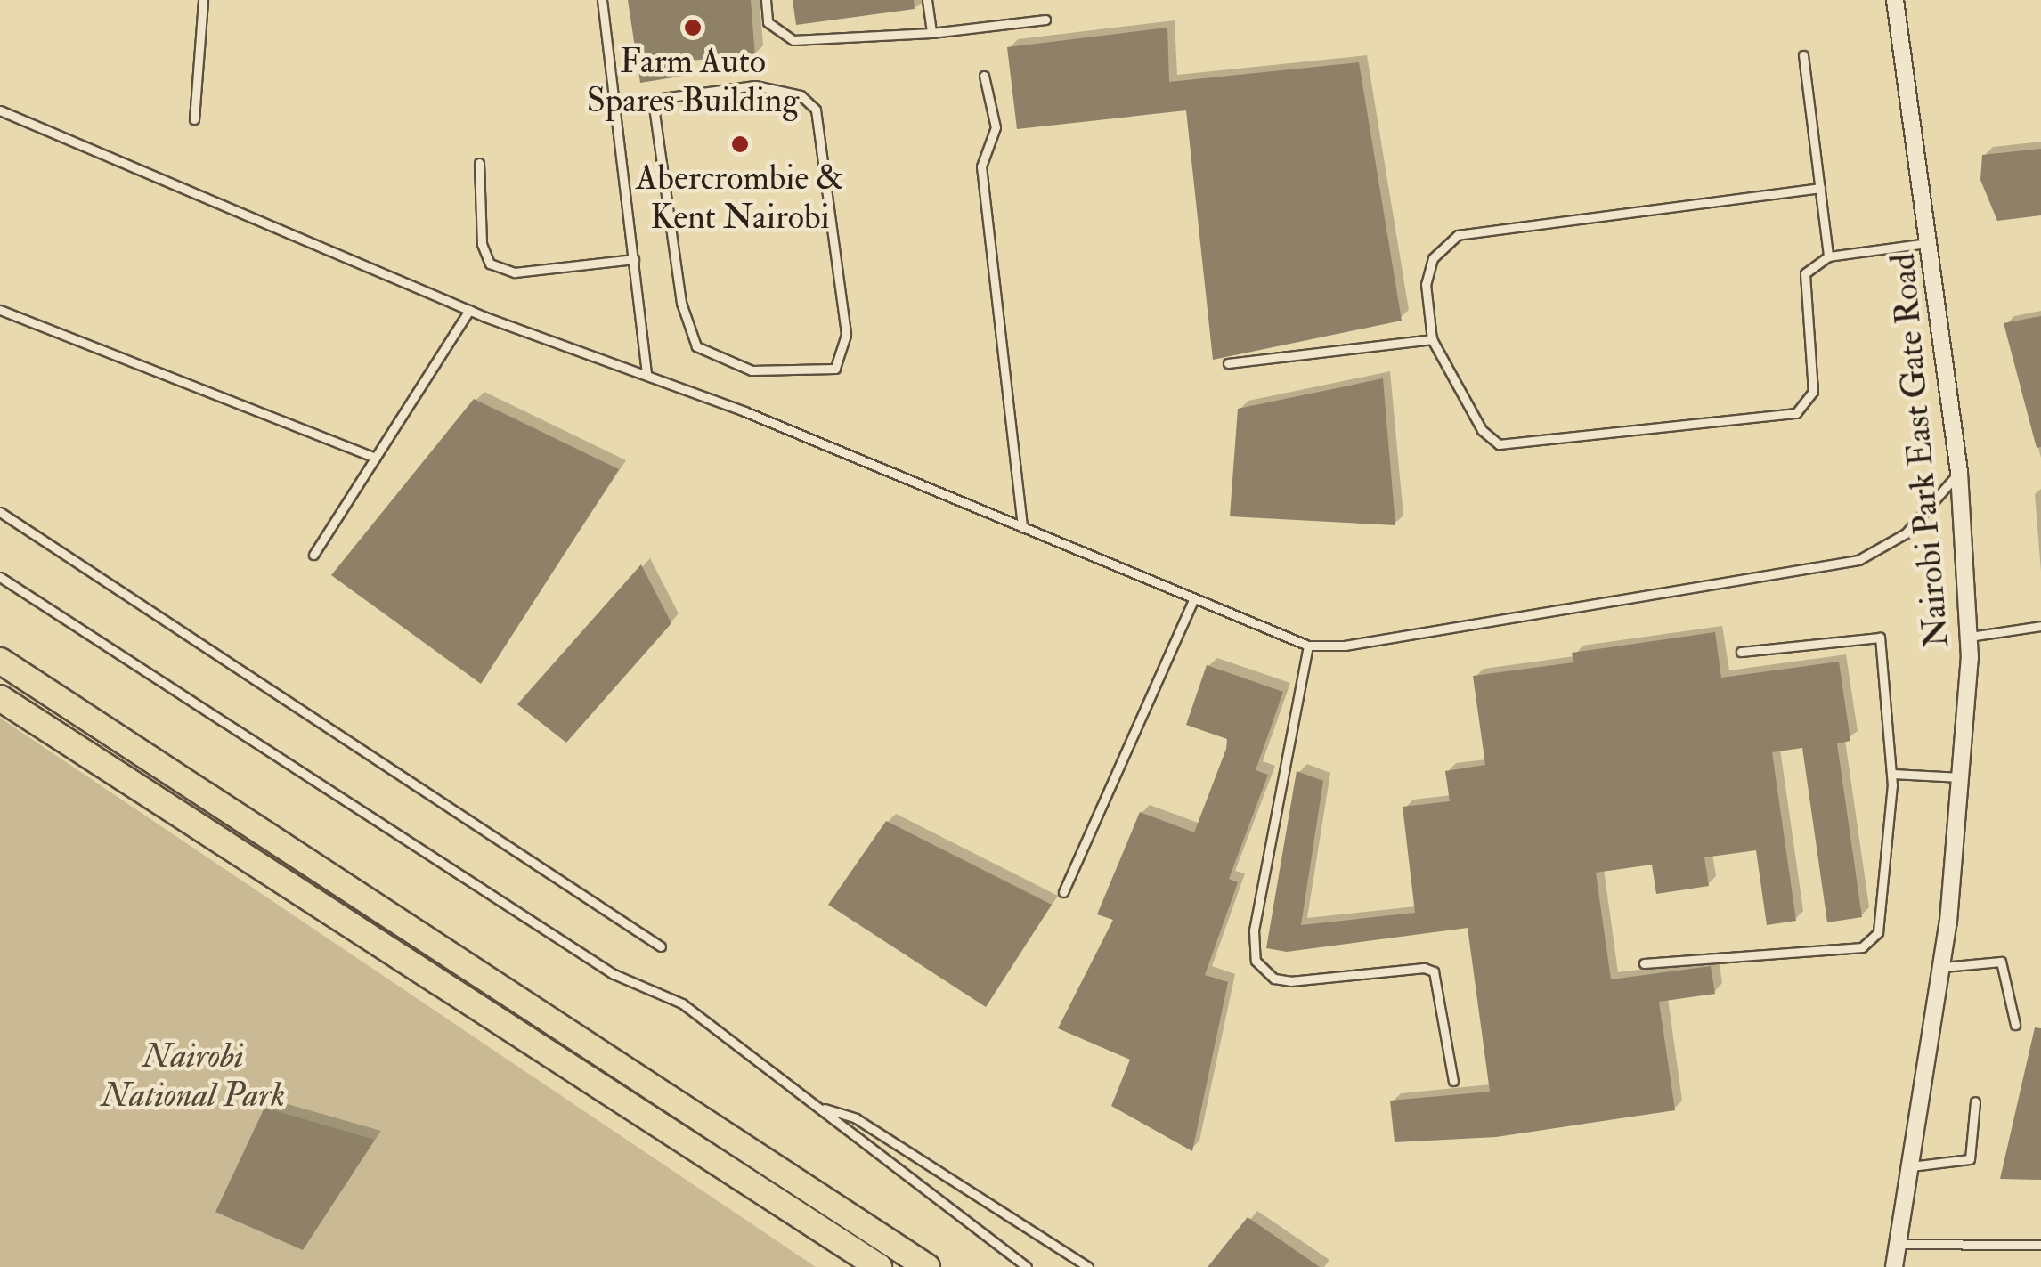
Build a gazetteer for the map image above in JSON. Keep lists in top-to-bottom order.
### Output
{
  "streets": {
    "street": ["Nairobi Park East Gate Road"]
  },
  "parks": ["Nairobi National Park"],
  "places": ["Farm Auto Spares Building", "Abercrombie & Kent Nairobi"]
}
